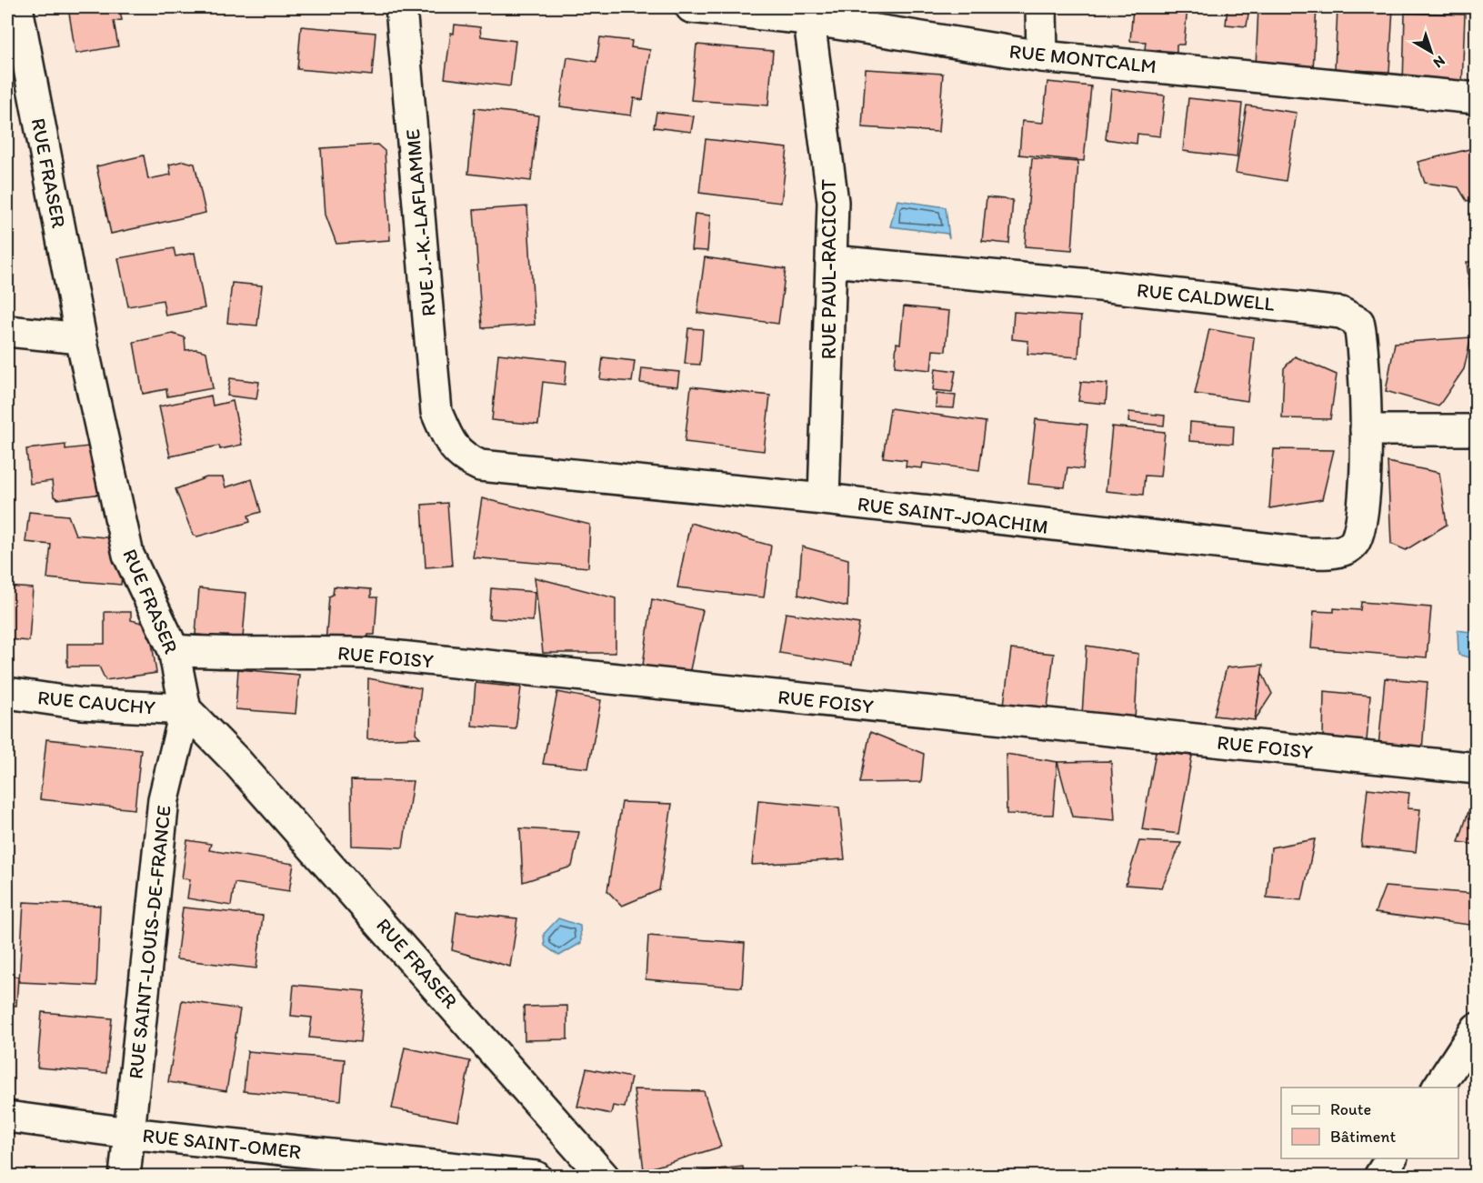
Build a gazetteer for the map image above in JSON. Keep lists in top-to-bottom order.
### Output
{
  "streets": {
    "street": [
      "RUE MONTCALM",
      "RUE FRASER",
      "RUE J.-K.-LAFLAMME",
      "RUE PAUL-RACICOT",
      "RUE CALDWELL",
      "RUE SAINT-JOACHIM",
      "RUE FOISY",
      "RUE CAUCHY",
      "RUE SAINT-LOUIS-DE-FRANCE",
      "RUE SAINT-OMER"
    ]
  },
  "crossings": [
    ["RUE MONTCALM", "RUE PAUL-RACICOT"],
    ["RUE FRASER", "RUE FOISY"],
    ["RUE FRASER", "RUE CAUCHY"],
    ["RUE FRASER", "RUE SAINT-LOUIS-DE-FRANCE"],
    ["RUE J.-K.-LAFLAMME", "RUE SAINT-JOACHIM"],
    ["RUE PAUL-RACICOT", "RUE CALDWELL"],
    ["RUE PAUL-RACICOT", "RUE SAINT-JOACHIM"],
    ["RUE CALDWELL", "RUE SAINT-JOACHIM"],
    ["RUE CAUCHY", "RUE SAINT-LOUIS-DE-FRANCE"],
    ["RUE SAINT-LOUIS-DE-FRANCE", "RUE SAINT-OMER"]
  ],
  "legend": ["Route", "Bâtiment"],
  "north": "bottom right"
}
